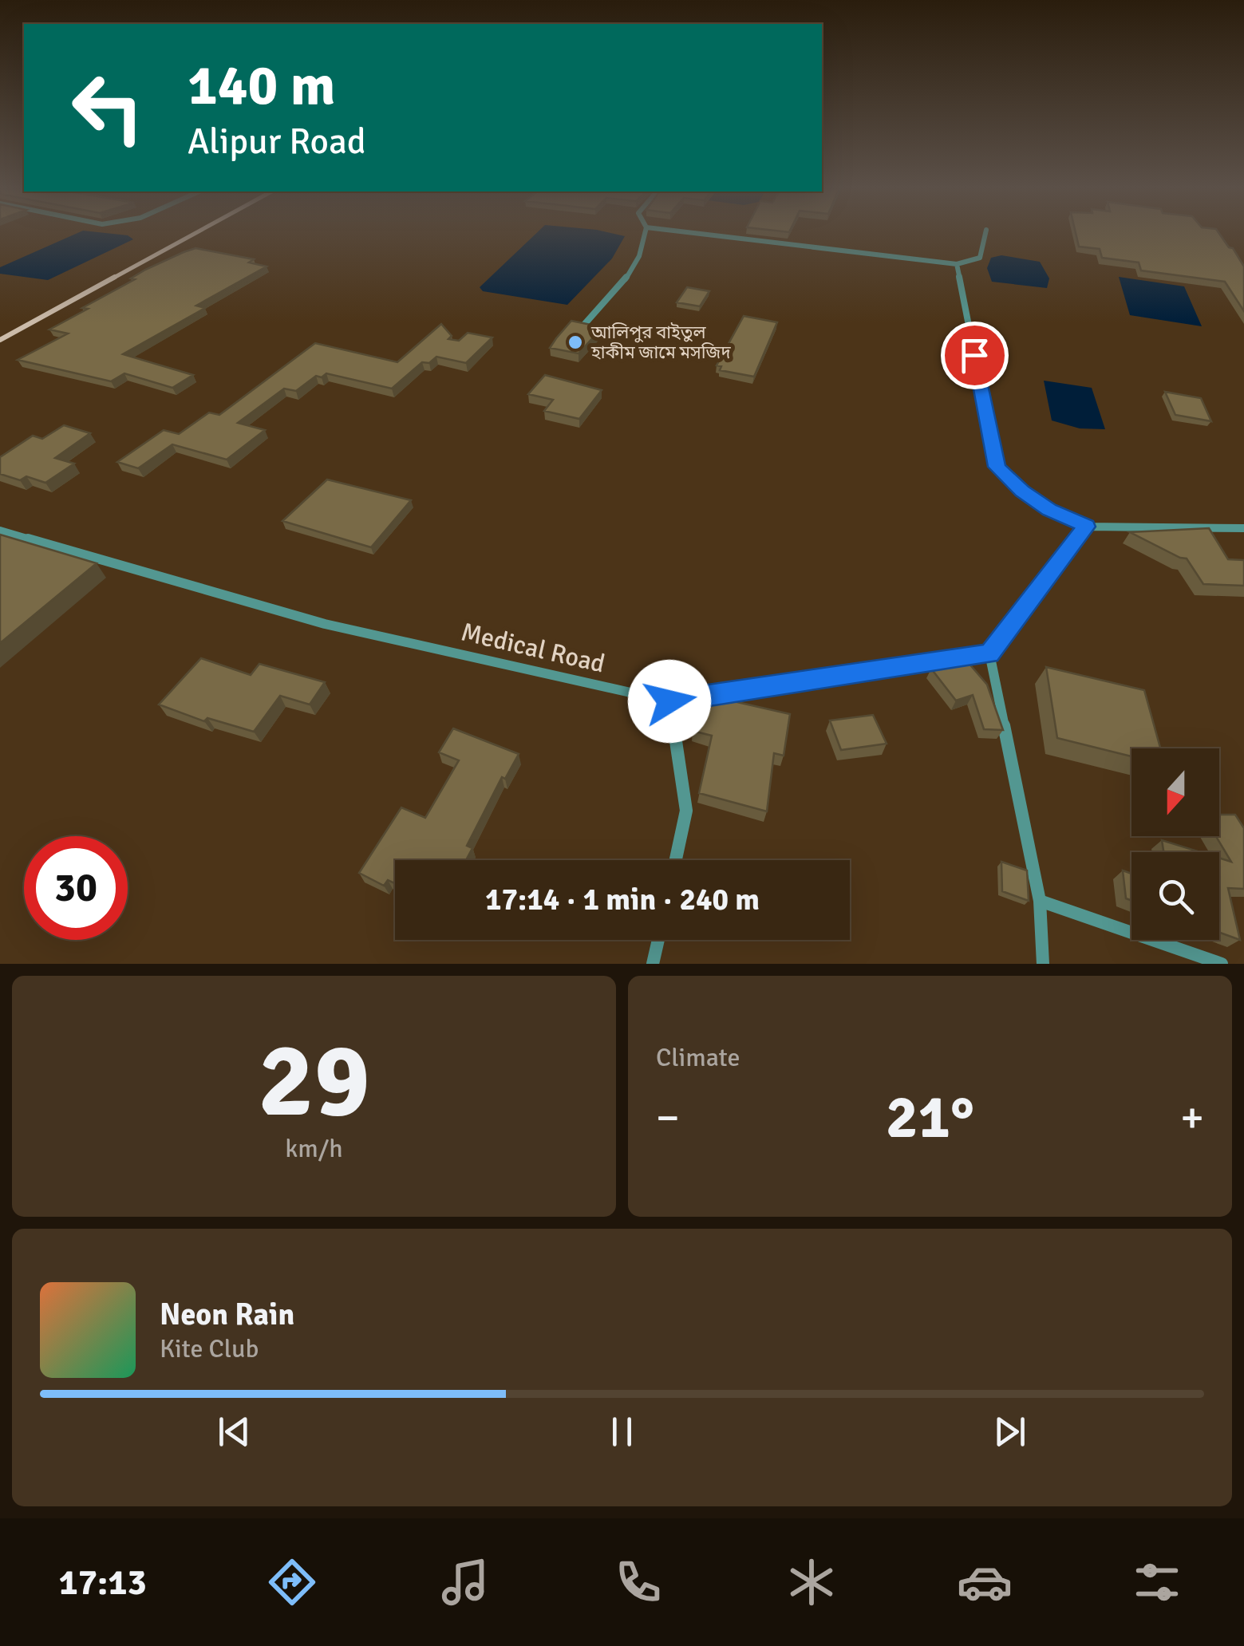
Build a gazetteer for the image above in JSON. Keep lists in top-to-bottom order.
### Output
{
  "streets": {
    "street": ["Medical Road"]
  },
  "places": ["আলিপুর বাইতুল হাকীম জামে মসজিদ"],
  "north": "bottom",
  "page": {
    "turn": ["140 m", "Alipur Road"],
    "limit": "30",
    "trip": "17:14 · 1 min · 240 m",
    "tile": [
      ["29", "km/h"],
      "Climate"
    ],
    "heat": ["−", "21°", "+"],
    "song": ["Neon Rain", "Kite Club"],
    "tabs": "17:13"
  }
}
